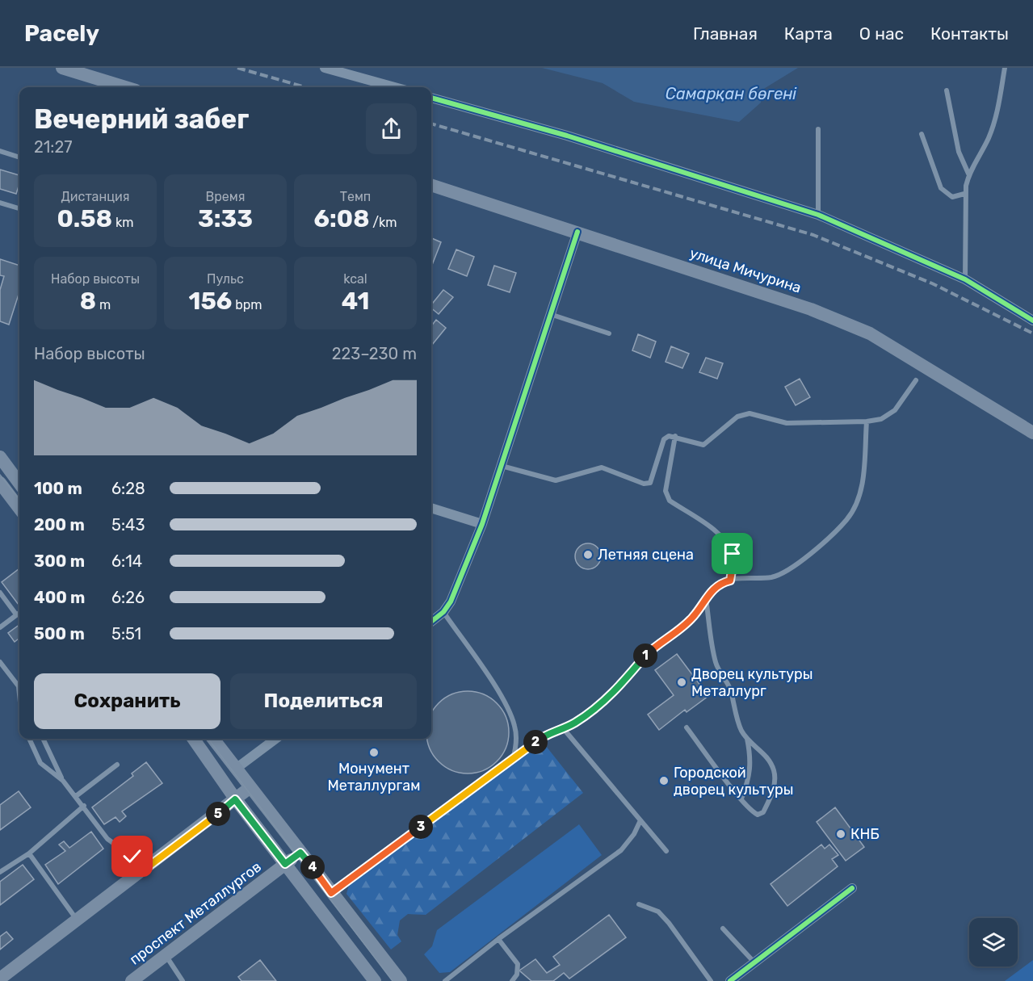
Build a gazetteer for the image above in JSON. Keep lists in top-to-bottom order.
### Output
{
  "streets": {
    "main road": ["улица Мичурина", "проспект Металлургов"]
  },
  "water": ["Самарқан бөгені"],
  "places": [
    "Летняя сцена",
    "Дворец культуры Металлург",
    "Монумент Металлургам",
    "Городской дворец культуры",
    "КНБ"
  ],
  "page": {
    "header": "Pacely",
    "nav": [
      "Главная",
      "Карта",
      "О нас",
      "Контакты"
    ],
    "heading": ["Вечерний забег", "21:27"],
    "stats": [
      ["Дистанция", "0.58 km"],
      ["Время", "3:33"],
      ["Темп", "6:08 /km"],
      ["Набор высоты", "8 m"],
      ["Пульс", "156 bpm"],
      ["kcal", "41"]
    ],
    "chart": ["Набор высоты", "223–230 m"],
    "list": [
      {
        "name": "100 m",
        "note": "6:28"
      },
      {
        "name": "200 m",
        "note": "5:43"
      },
      {
        "name": "300 m",
        "note": "6:14"
      },
      {
        "name": "400 m",
        "note": "6:26"
      },
      {
        "name": "500 m",
        "note": "5:51"
      }
    ],
    "pins": [
      "1",
      "2",
      "5",
      "3",
      "4"
    ],
    "buttons": ["Сохранить", "Поделиться"]
  }
}
